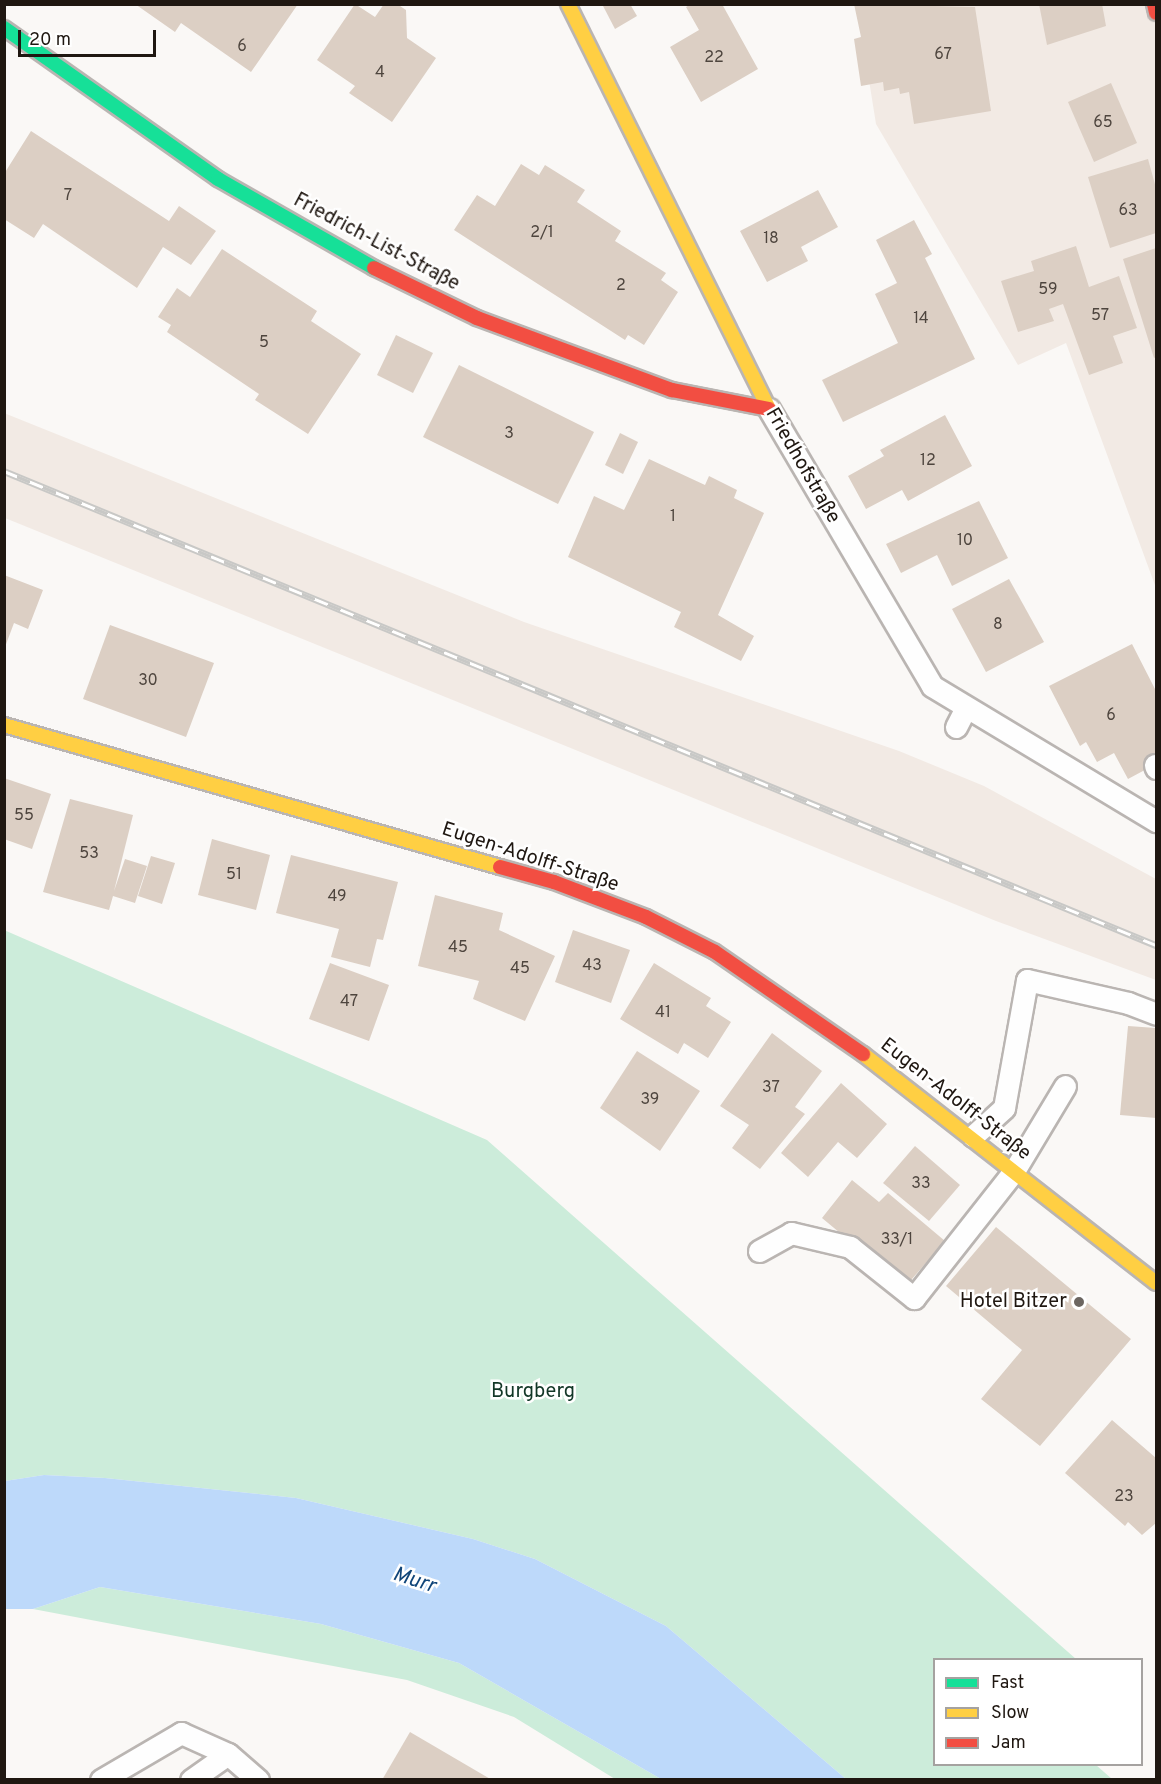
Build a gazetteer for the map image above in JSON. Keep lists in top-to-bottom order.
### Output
{
  "streets": {
    "street": ["Friedrich-List-Straße", "Friedhofstraße", "Eugen-Adolff-Straße"]
  },
  "crossings": [
    ["Friedrich-List-Straße", "Friedhofstraße"]
  ],
  "water": ["Murr"],
  "parks": ["Burgberg"],
  "places": ["Hotel Bitzer"],
  "house_numbers": [
    "6",
    "67",
    "22",
    "4",
    "65",
    "7",
    "63",
    "2/1",
    "18",
    "2",
    "59",
    "57",
    "14",
    "5",
    "3",
    "12",
    "1",
    "10",
    "8",
    "30",
    "6",
    "55",
    "53",
    "51",
    "49",
    "45",
    "43",
    "45",
    "47",
    "41",
    "37",
    "39",
    "33",
    "33/1",
    "23"
  ],
  "legend": ["Fast", "Slow", "Jam"],
  "scale_bar": "20 m"
}
